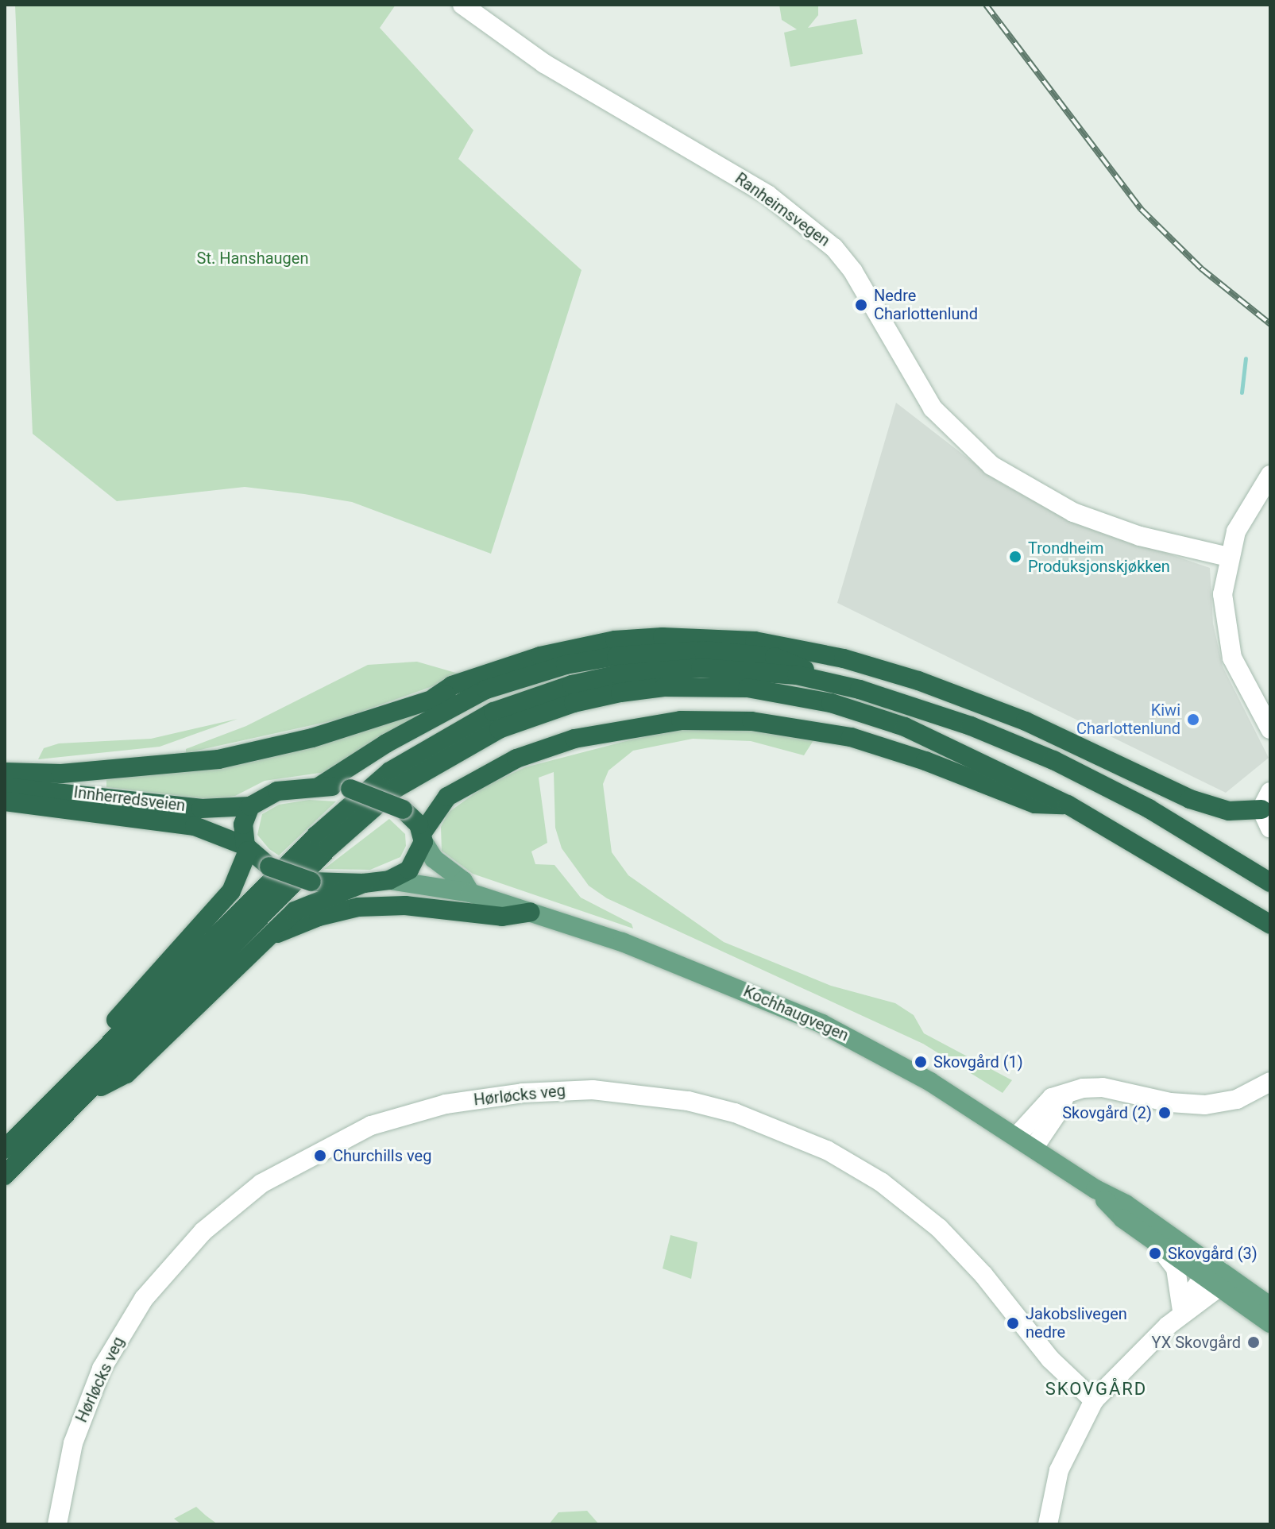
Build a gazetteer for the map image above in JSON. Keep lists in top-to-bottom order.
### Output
{
  "streets": {
    "highway": ["Innherredsveien"],
    "main road": ["Kochhaugvegen"],
    "street": ["Ranheimsvegen", "Hørløcks veg"]
  },
  "districts": ["SKOVGÅRD"],
  "parks": ["St. Hanshaugen"],
  "places": [
    "Nedre Charlottenlund",
    "Trondheim Produksjonskjøkken",
    "Kiwi Charlottenlund",
    "Skovgård (1)",
    "Skovgård (2)",
    "Churchills veg",
    "Skovgård (3)",
    "Jakobslivegen nedre",
    "YX Skovgård"
  ]
}
